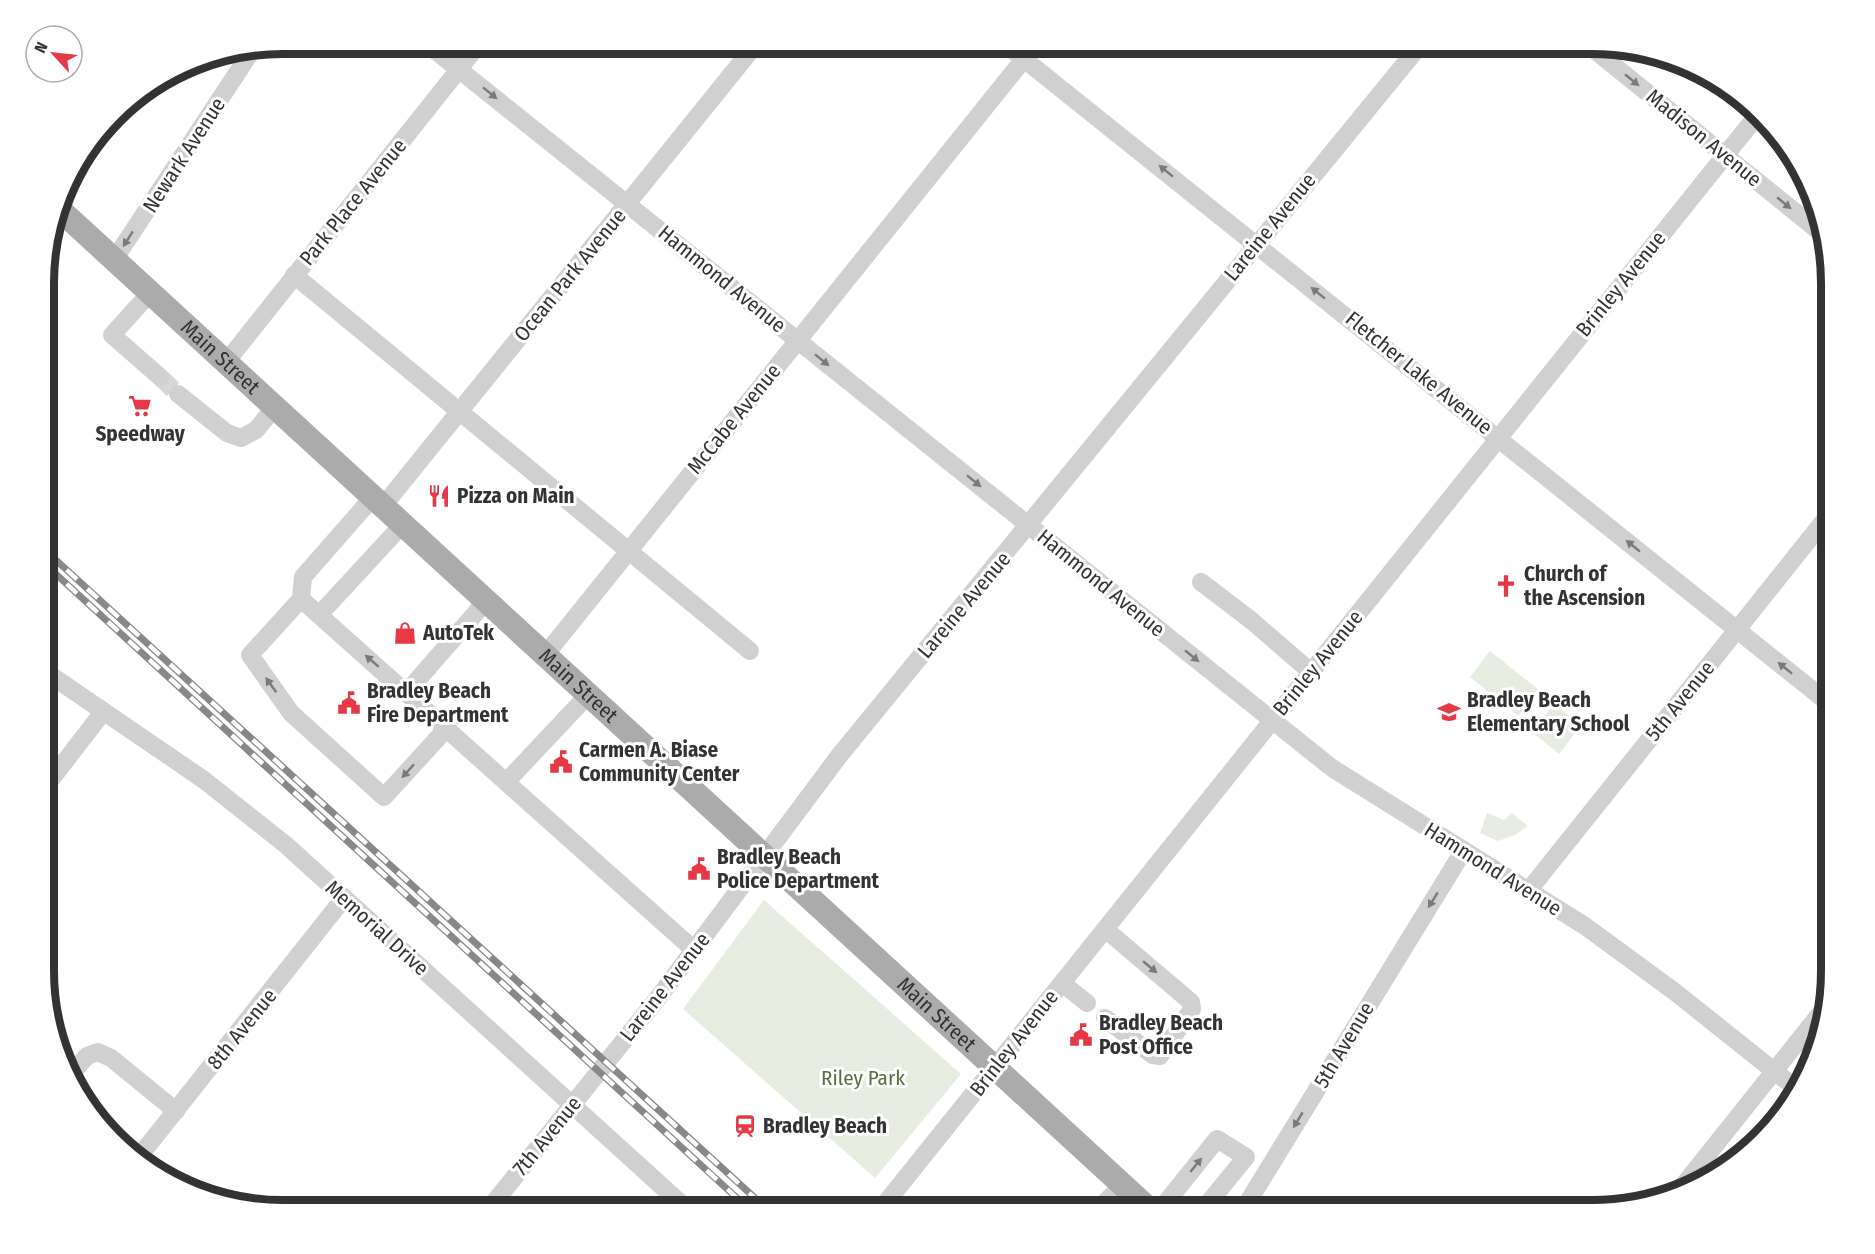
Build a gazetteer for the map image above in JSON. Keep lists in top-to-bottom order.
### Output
{
  "streets": {
    "main road": ["Main Street"],
    "street": [
      "Madison Avenue",
      "Newark Avenue",
      "Park Place Avenue",
      "Lareine Avenue",
      "Ocean Park Avenue",
      "Hammond Avenue",
      "Brinley Avenue",
      "Fletcher Lake Avenue",
      "McCabe Avenue",
      "5th Avenue",
      "Memorial Drive",
      "8th Avenue",
      "7th Avenue"
    ]
  },
  "crossings": [
    ["Madison Avenue", "Brinley Avenue"],
    ["Newark Avenue", "Main Street"],
    ["Park Place Avenue", "Hammond Avenue"],
    ["Park Place Avenue", "Main Street"],
    ["Lareine Avenue", "Hammond Avenue"],
    ["Lareine Avenue", "Main Street"],
    ["Lareine Avenue", "Fletcher Lake Avenue"],
    ["Lareine Avenue", "7th Avenue"],
    ["Ocean Park Avenue", "Hammond Avenue"],
    ["Ocean Park Avenue", "Main Street"],
    ["Hammond Avenue", "Brinley Avenue"],
    ["Hammond Avenue", "McCabe Avenue"],
    ["Hammond Avenue", "5th Avenue"],
    ["Brinley Avenue", "Main Street"],
    ["Brinley Avenue", "Fletcher Lake Avenue"],
    ["Main Street", "McCabe Avenue"],
    ["Fletcher Lake Avenue", "McCabe Avenue"],
    ["Fletcher Lake Avenue", "5th Avenue"],
    ["Memorial Drive", "8th Avenue"],
    ["Memorial Drive", "7th Avenue"]
  ],
  "one_way": [
    "Madison Avenue",
    "Newark Avenue",
    "Hammond Avenue",
    "Fletcher Lake Avenue",
    "5th Avenue"
  ],
  "parks": ["Riley Park"],
  "places": {
    "supermarket": ["Speedway"],
    "restaurant": ["Pizza on Main"],
    "church": ["Church of the Ascension"],
    "shop": ["AutoTek"],
    "public building": [
      "Bradley Beach Fire Department",
      "Carmen A. Biase Community Center",
      "Bradley Beach Police Department",
      "Bradley Beach Post Office"
    ],
    "school or university": ["Bradley Beach Elementary School"],
    "station": ["Bradley Beach"]
  },
  "north": "top left"
}
